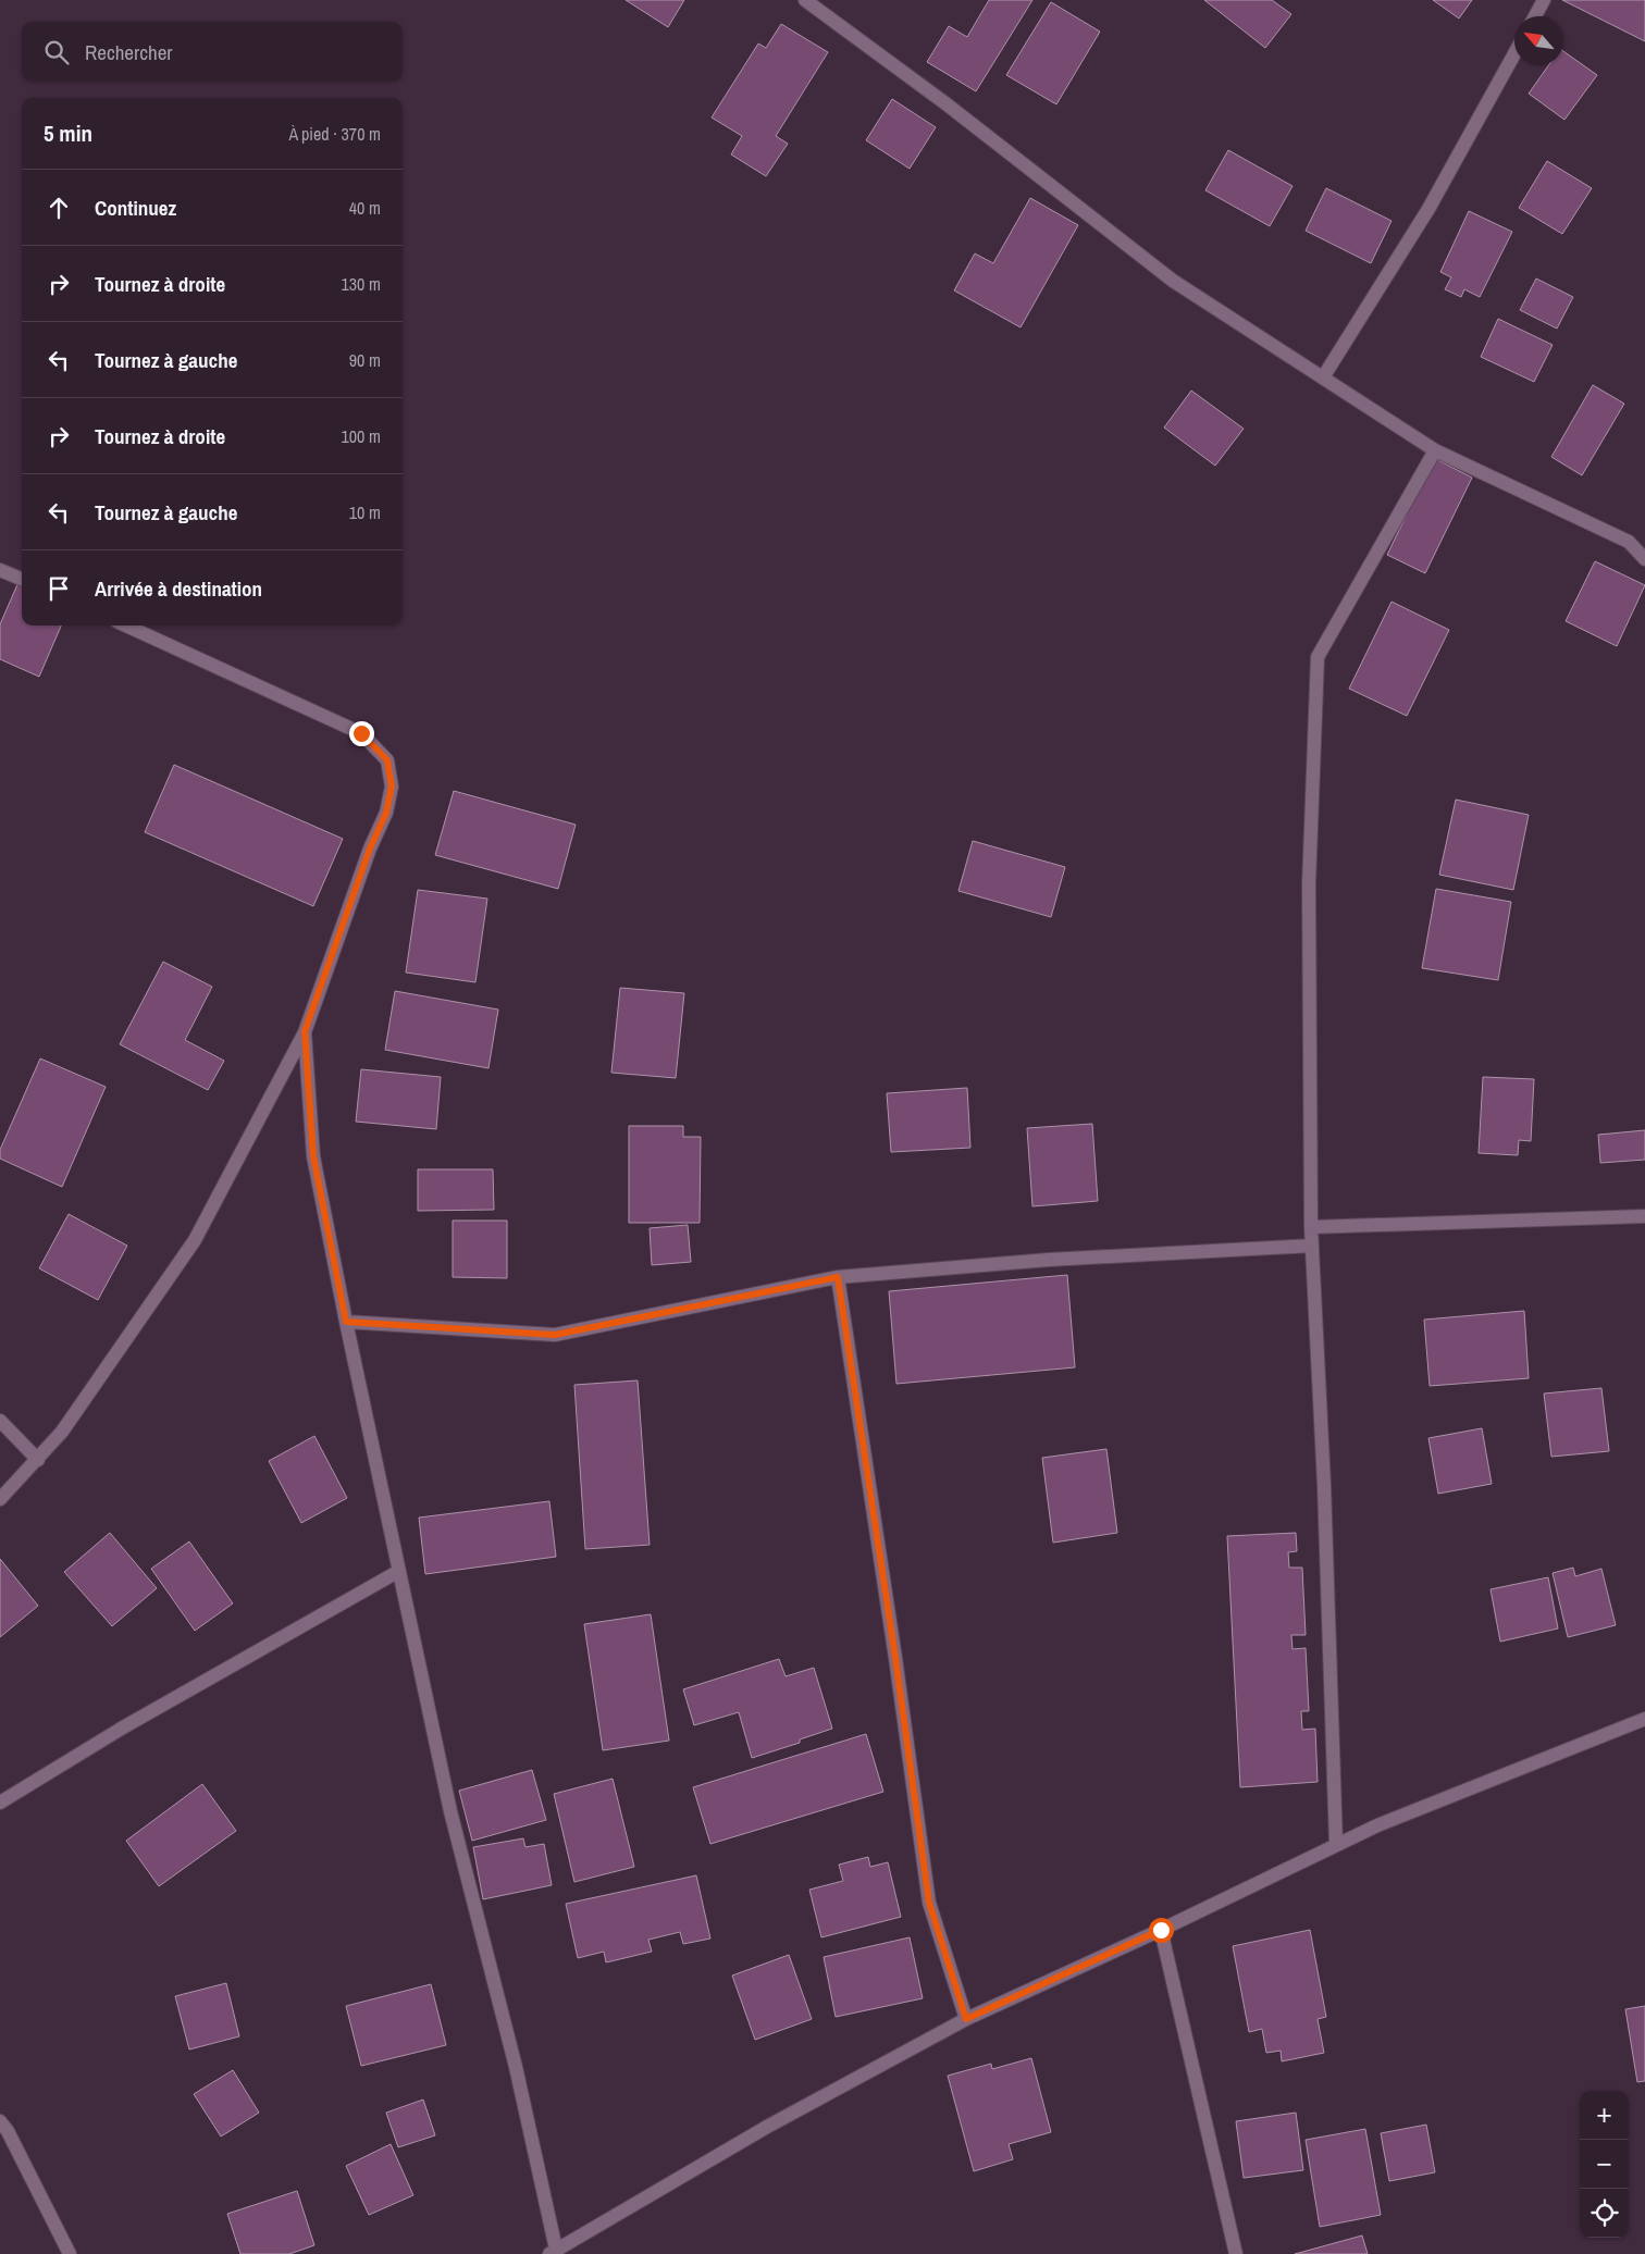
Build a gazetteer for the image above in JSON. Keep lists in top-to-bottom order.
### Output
{
  "north": "top left",
  "page": {
    "search": "Rechercher",
    "heading": ["5 min", "À pied · 370 m"],
    "list": [
      ["Continuez", "40 m"],
      ["Tournez à droite", "130 m"],
      ["Tournez à gauche", "90 m"],
      ["Tournez à droite", "100 m"],
      ["Tournez à gauche", "10 m"],
      "Arrivée à destination"
    ],
    "map_buttons": ["+", "−"]
  }
}
